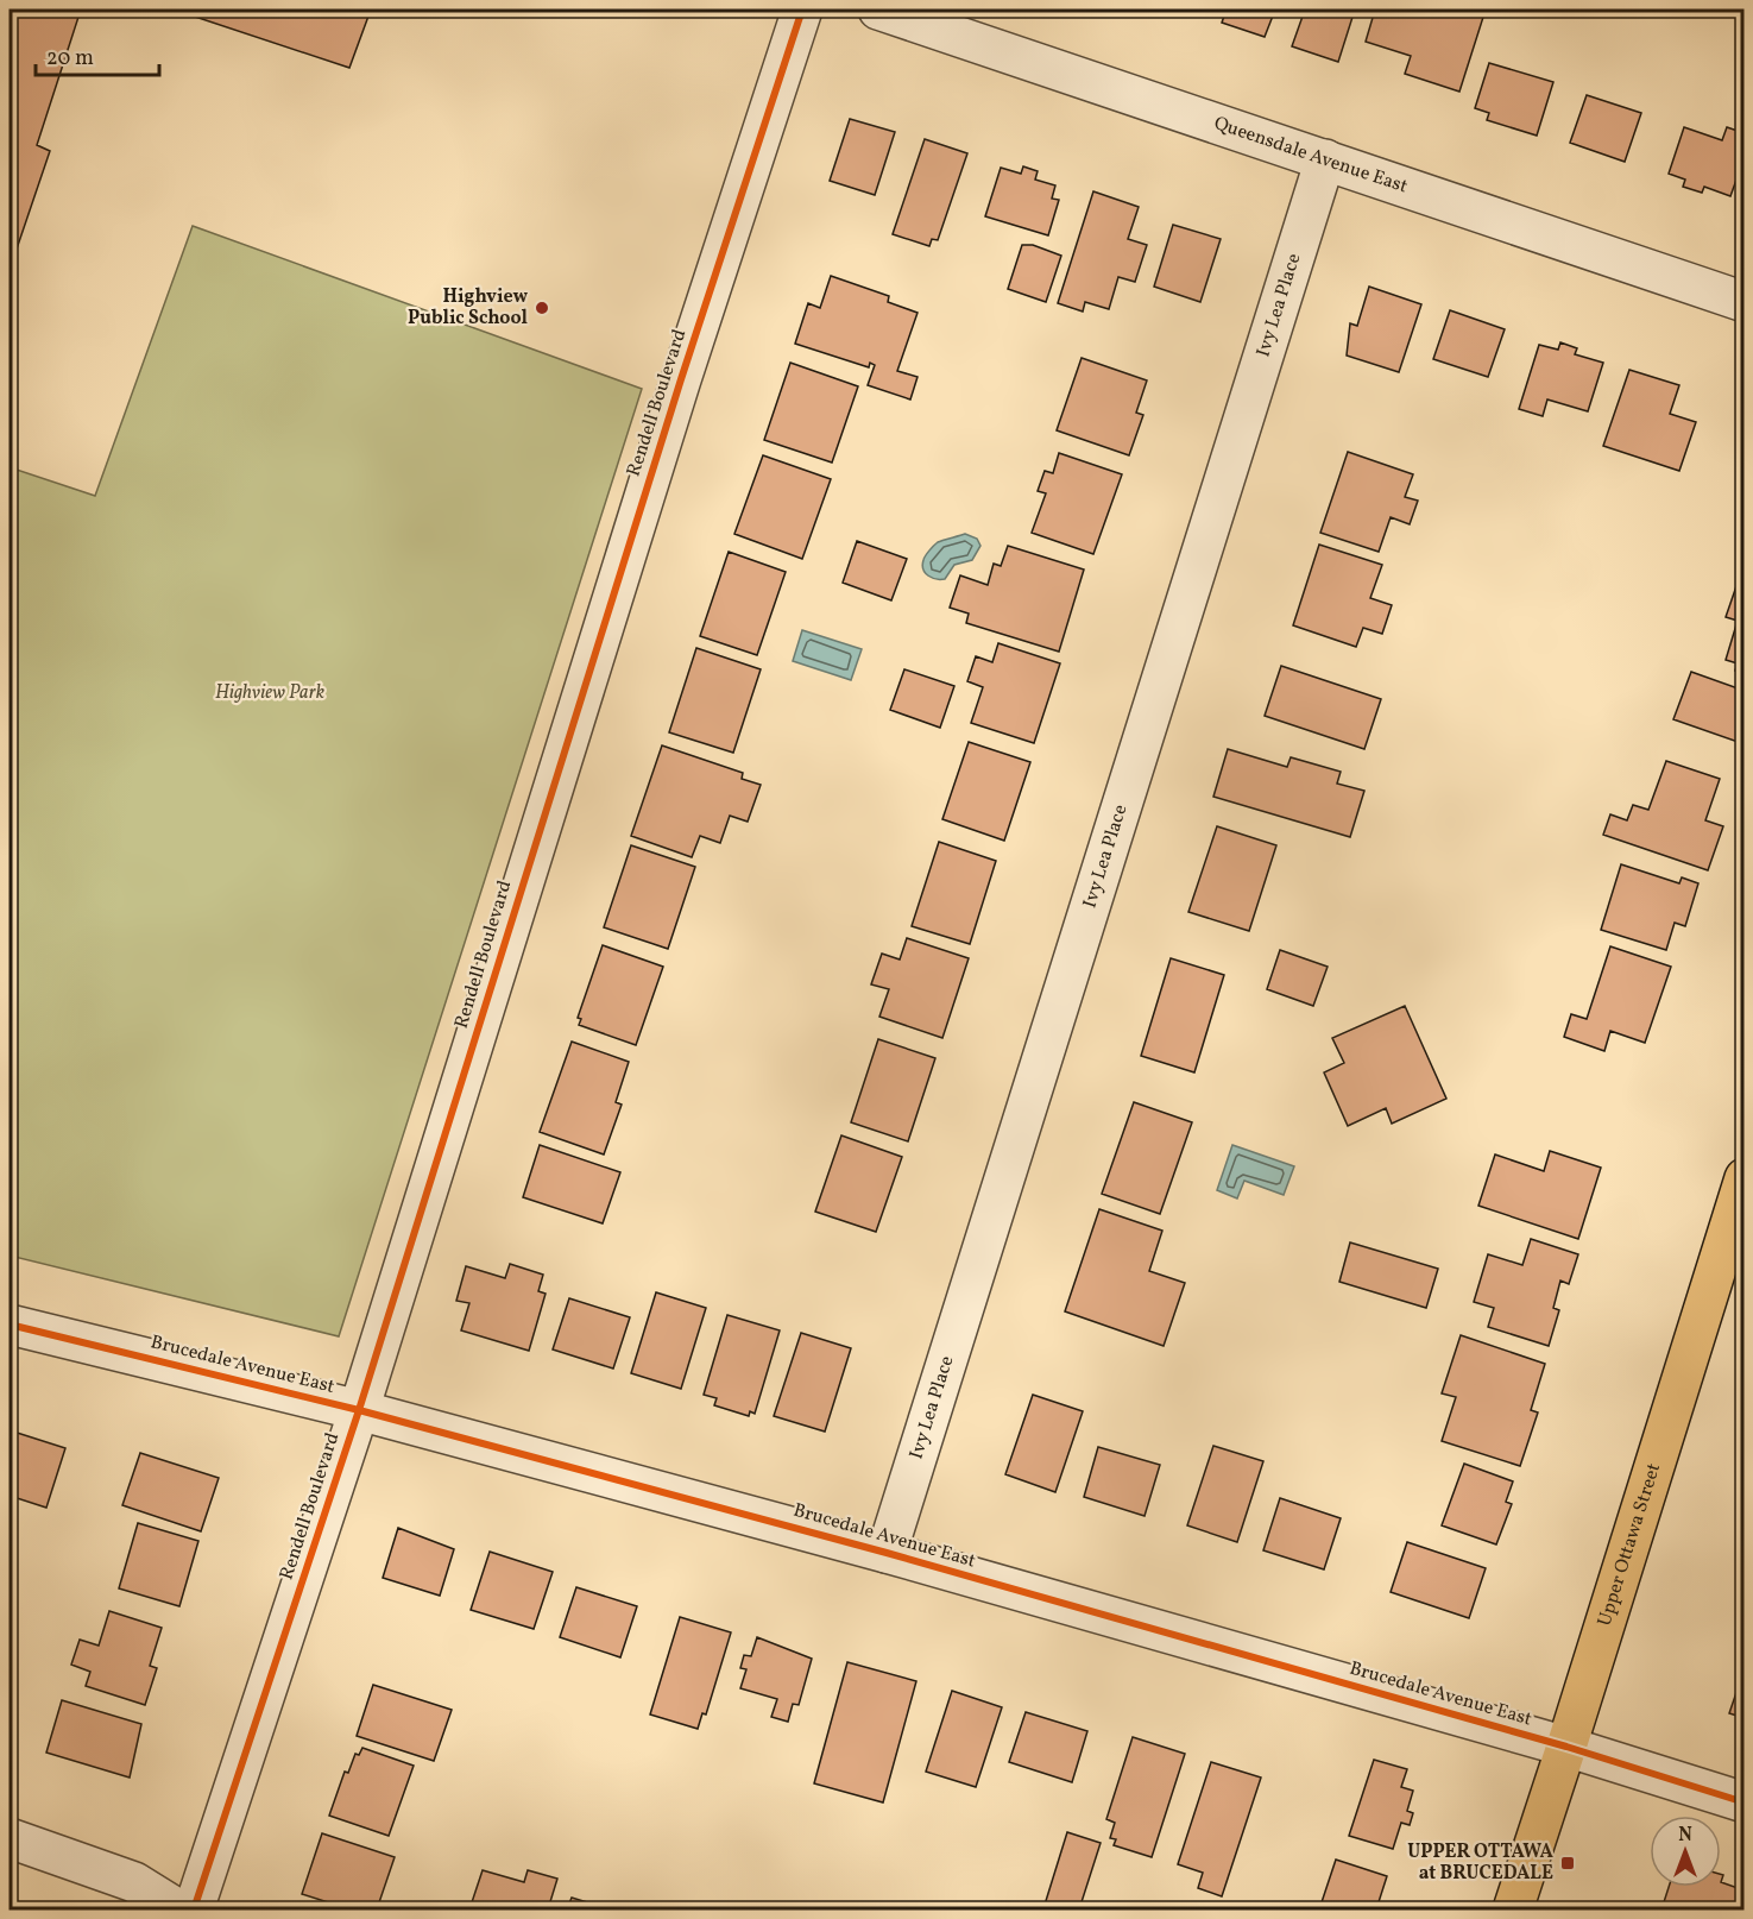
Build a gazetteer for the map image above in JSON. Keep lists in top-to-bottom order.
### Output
{
  "streets": {
    "main road": ["Upper Ottawa Street"],
    "street": [
      "Queensdale Avenue East",
      "Ivy Lea Place",
      "Rendell Boulevard",
      "Brucedale Avenue East"
    ]
  },
  "crossings": [
    ["Queensdale Avenue East", "Ivy Lea Place"],
    ["Ivy Lea Place", "Brucedale Avenue East"],
    ["Rendell Boulevard", "Brucedale Avenue East"],
    ["Brucedale Avenue East", "Upper Ottawa Street"]
  ],
  "parks": ["Highview Park"],
  "places": {
    "other": ["Highview Public School"],
    "transit": ["UPPER OTTAWA at BRUCEDALE"]
  },
  "scale_bar": "20 m",
  "north": "top"
}
